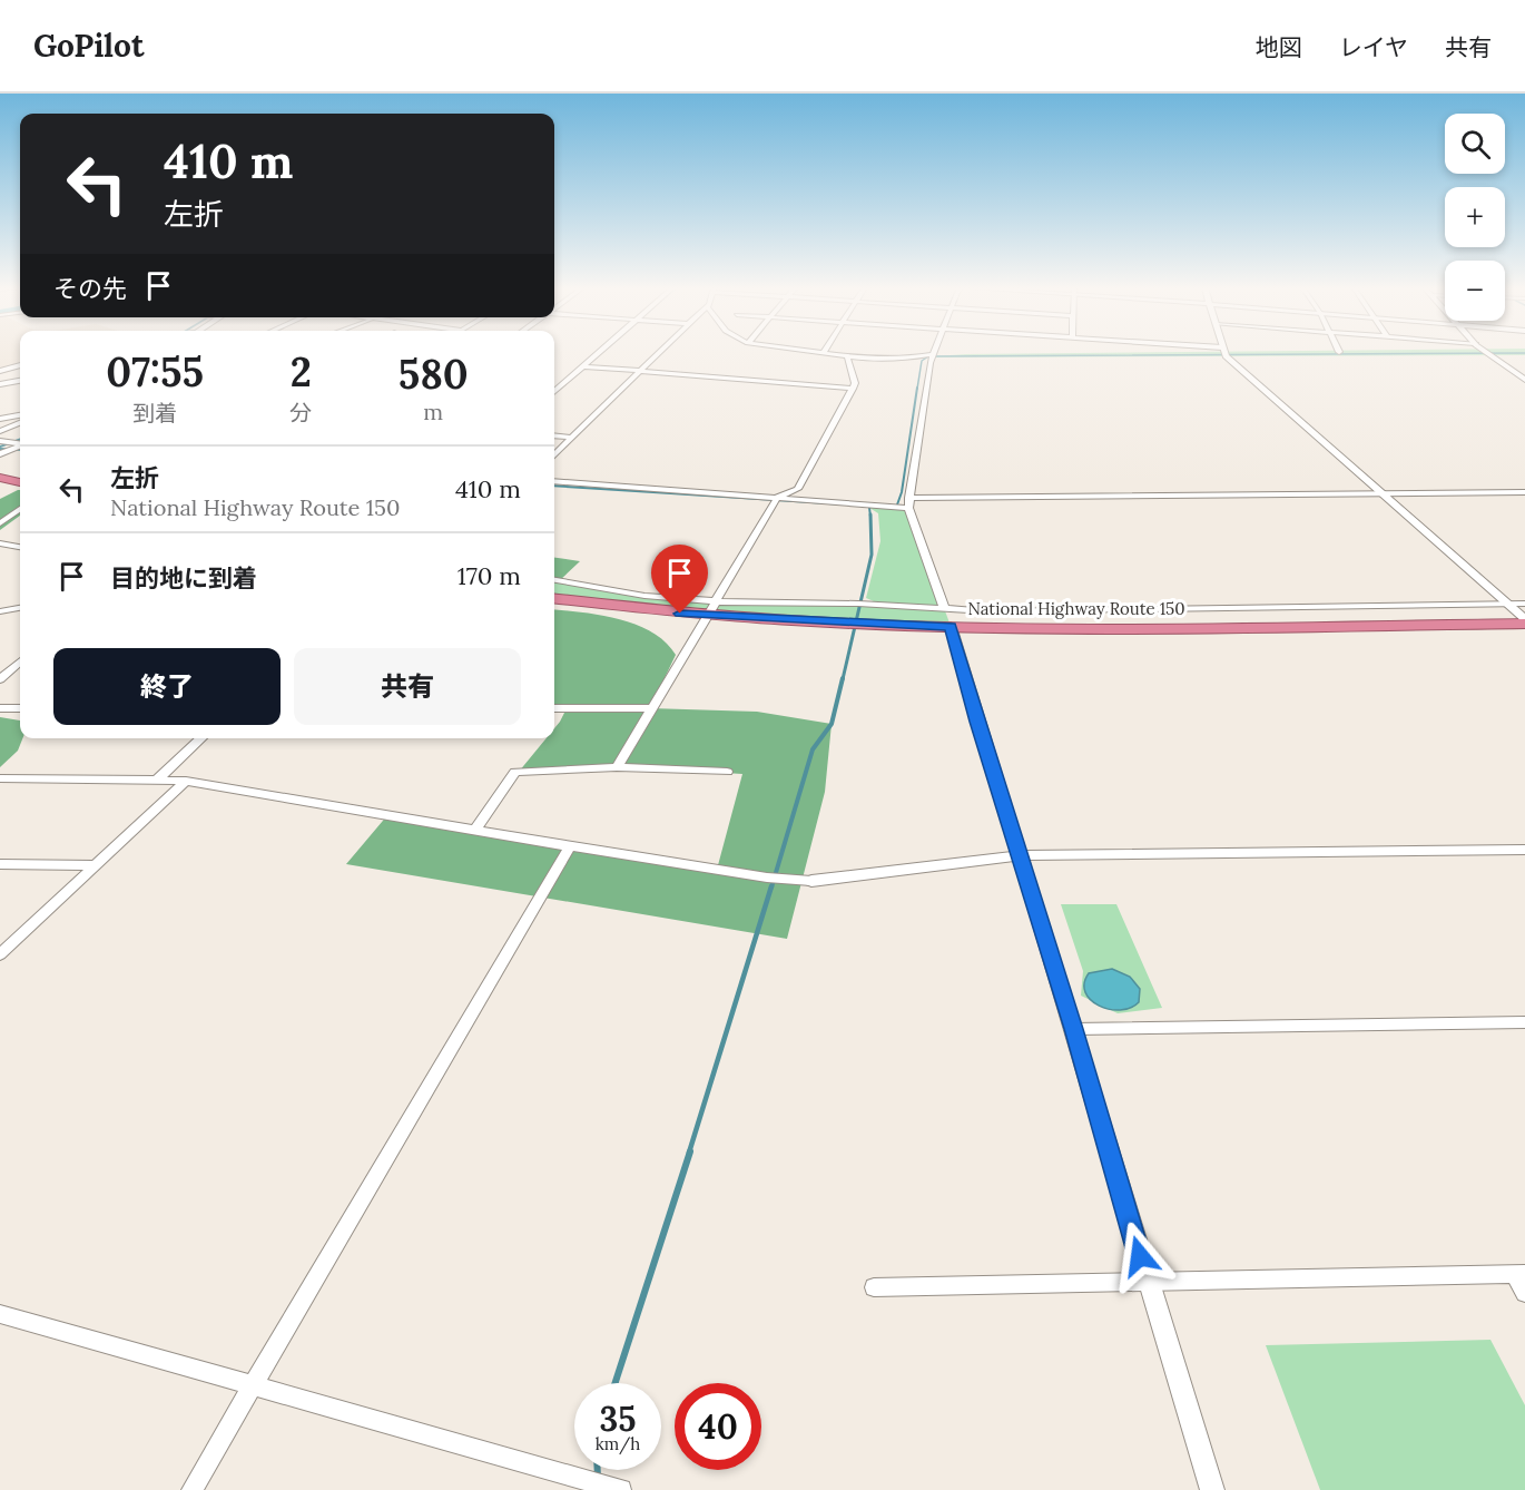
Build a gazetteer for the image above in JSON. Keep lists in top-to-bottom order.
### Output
{
  "streets": {
    "highway": ["National Highway Route 150"]
  },
  "page": {
    "header": "GoPilot",
    "nav": ["地図", "レイヤ", "共有"],
    "map_buttons": ["+", "−"],
    "turn": ["410 m", "左折"],
    "then": "その先",
    "eta": [
      "07:55",
      "到着",
      "2",
      "分",
      "580",
      "m"
    ],
    "list": [
      {
        "name": "左折",
        "note": "National Highway Route 150",
        "value": "410 m"
      },
      {
        "name": "目的地に到着",
        "value": "170 m"
      }
    ],
    "buttons": ["終了", "共有"],
    "speed": "35 km/h",
    "limit": "40"
  }
}
